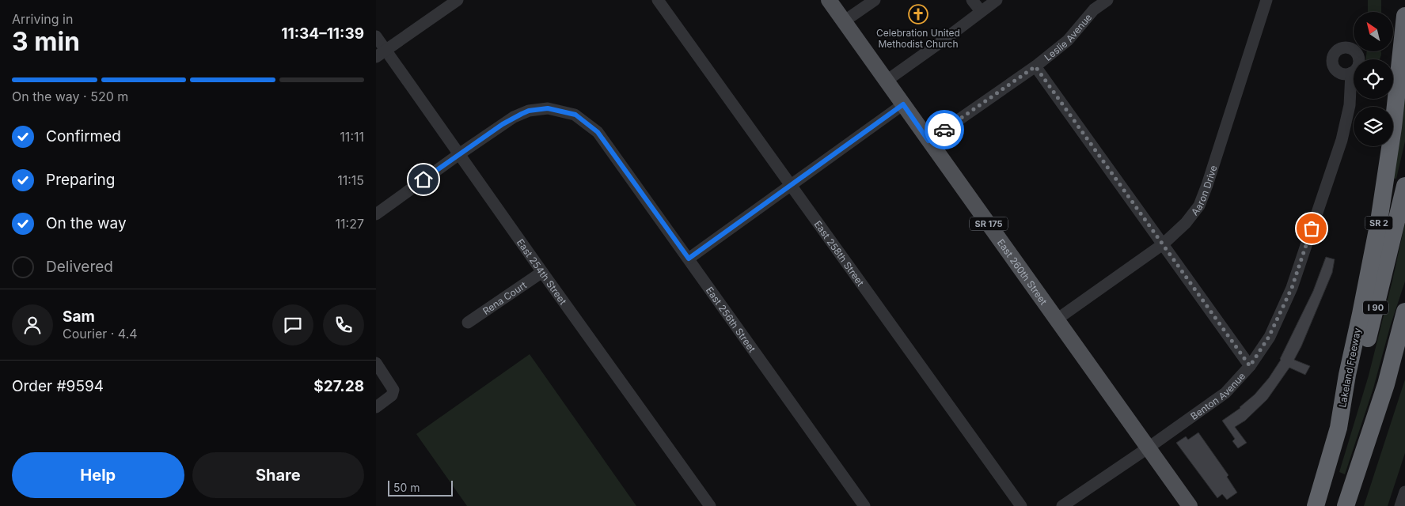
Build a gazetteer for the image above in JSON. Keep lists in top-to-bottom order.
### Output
{
  "streets": {
    "highway": ["SR 2", "I 90", "Lakeland Freeway"],
    "main road": ["SR 175", "East 260th Street"],
    "street": [
      "Leslie Avenue",
      "Aaron Drive",
      "East 258th Street",
      "East 254th Street",
      "Rena Court",
      "East 256th Street",
      "Benton Avenue"
    ]
  },
  "crossings": [
    ["Leslie Avenue", "East 260th Street"],
    ["Aaron Drive", "East 260th Street"],
    ["East 254th Street", "Rena Court"],
    ["East 254th Street", "East 256th Street"],
    ["East 260th Street", "Benton Avenue"],
    ["I 90", "Lakeland Freeway"]
  ],
  "places": {
    "church": ["Celebration United Methodist Church"]
  },
  "scale_bar": "50 m",
  "north": "top left",
  "page": {
    "heading": ["3 min", "Arriving in", "11:34–11:39"],
    "panel": [
      "Sam",
      "Courier · 4.4",
      "Order #9594",
      "$27.28"
    ],
    "bar": "On the way · 520 m",
    "list": [
      ["Confirmed", "11:11"],
      ["Preparing", "11:15"],
      ["On the way", "11:27"],
      "Delivered"
    ],
    "buttons": ["Help", "Share"],
    "scale": "50 m"
  }
}
